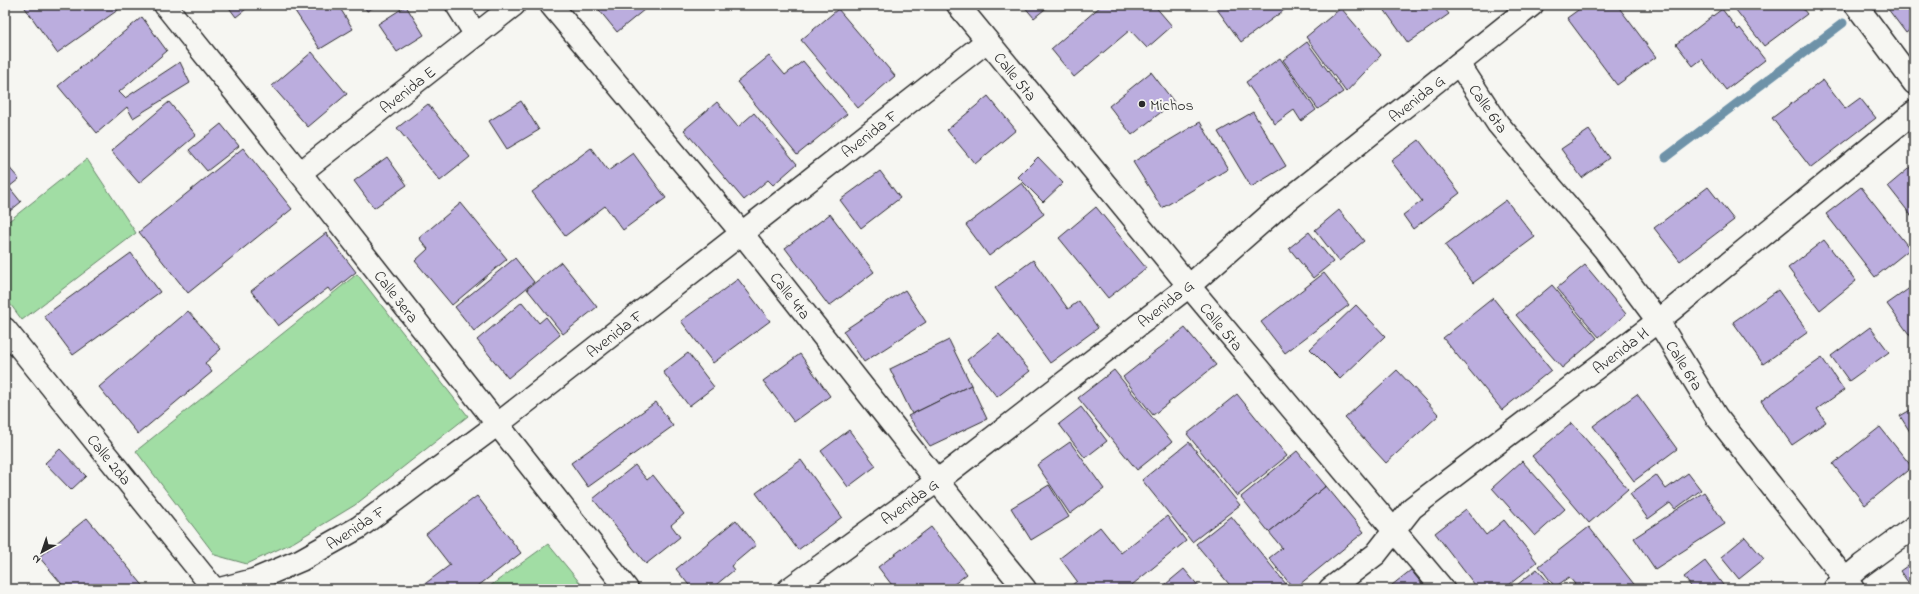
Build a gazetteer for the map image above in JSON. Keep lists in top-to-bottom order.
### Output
{
  "streets": {
    "street": [
      "Calle 5ta",
      "Avenida E",
      "Avenida G",
      "Calle 6ta",
      "Avenida F",
      "Calle 4ta",
      "Calle 3era",
      "Avenida H",
      "Calle 2da"
    ]
  },
  "crossings": [
    ["Calle 5ta", "Avenida G"],
    ["Calle 5ta", "Avenida F"],
    ["Calle 5ta", "Avenida H"],
    ["Avenida E", "Calle 3era"],
    ["Avenida G", "Calle 6ta"],
    ["Avenida G", "Calle 4ta"],
    ["Calle 6ta", "Avenida H"],
    ["Avenida F", "Calle 4ta"],
    ["Avenida F", "Calle 3era"]
  ],
  "places": ["Michos"],
  "north": "bottom left"
}
